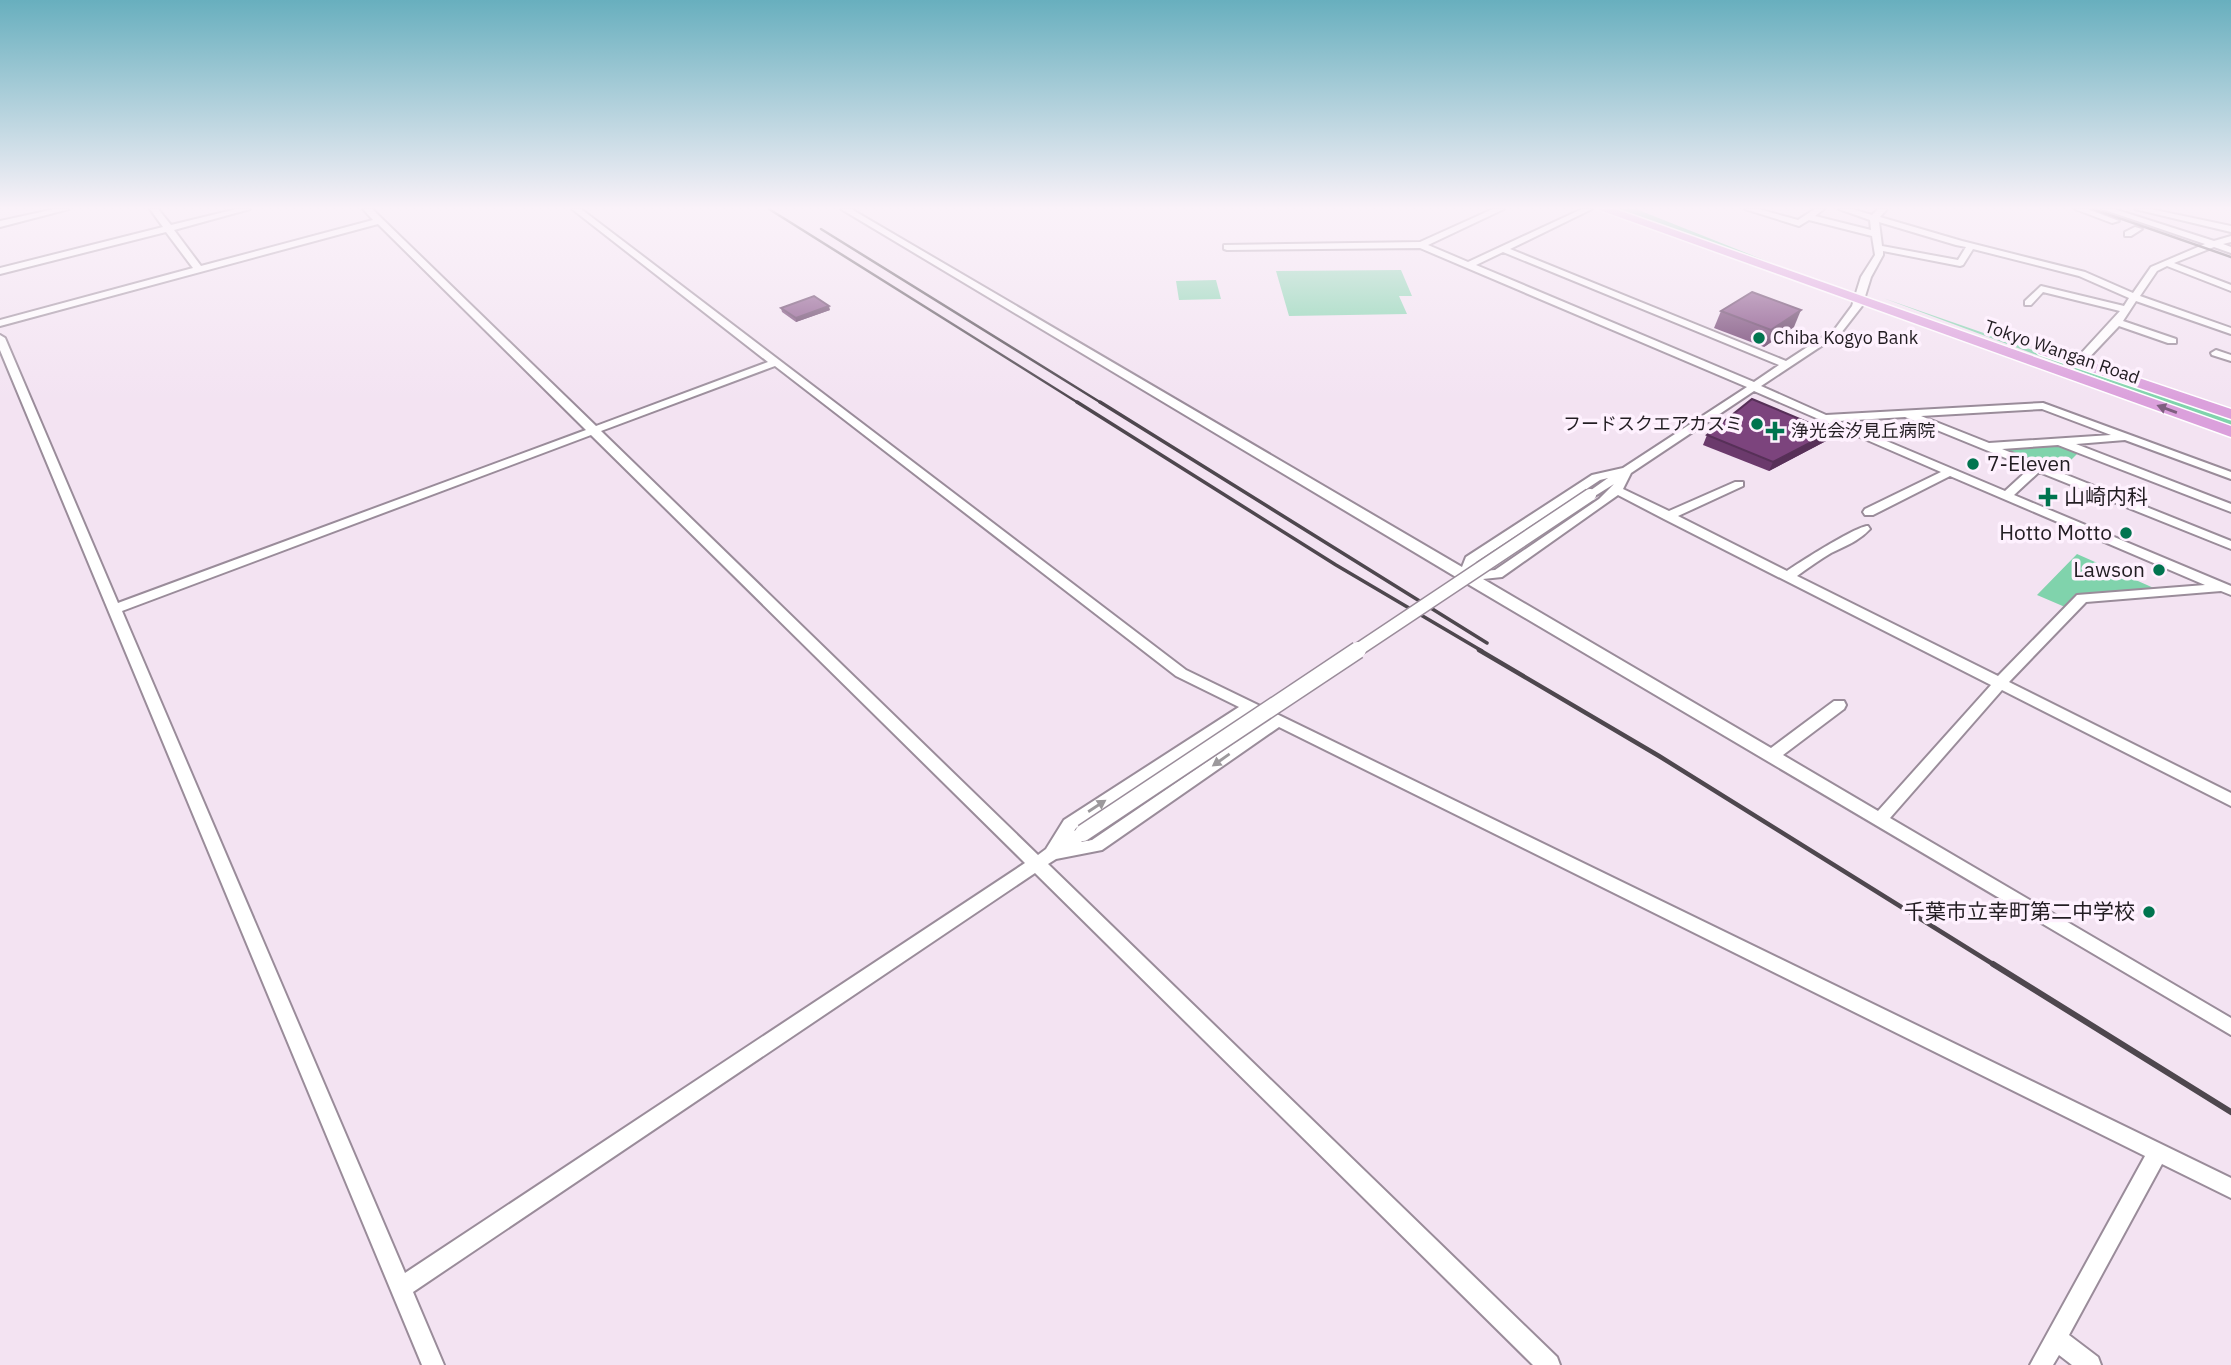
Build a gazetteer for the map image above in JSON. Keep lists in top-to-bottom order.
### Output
{
  "streets": {
    "highway": ["Tokyo Wangan Road"]
  },
  "places": {
    "other": [
      "Chiba Kogyo Bank",
      "フードスクエアカスミ",
      "7-Eleven",
      "Hotto Motto",
      "Lawson",
      "千葉市立幸町第二中学校"
    ],
    "health": ["浄光会汐見丘病院", "山崎内科"]
  }
}
